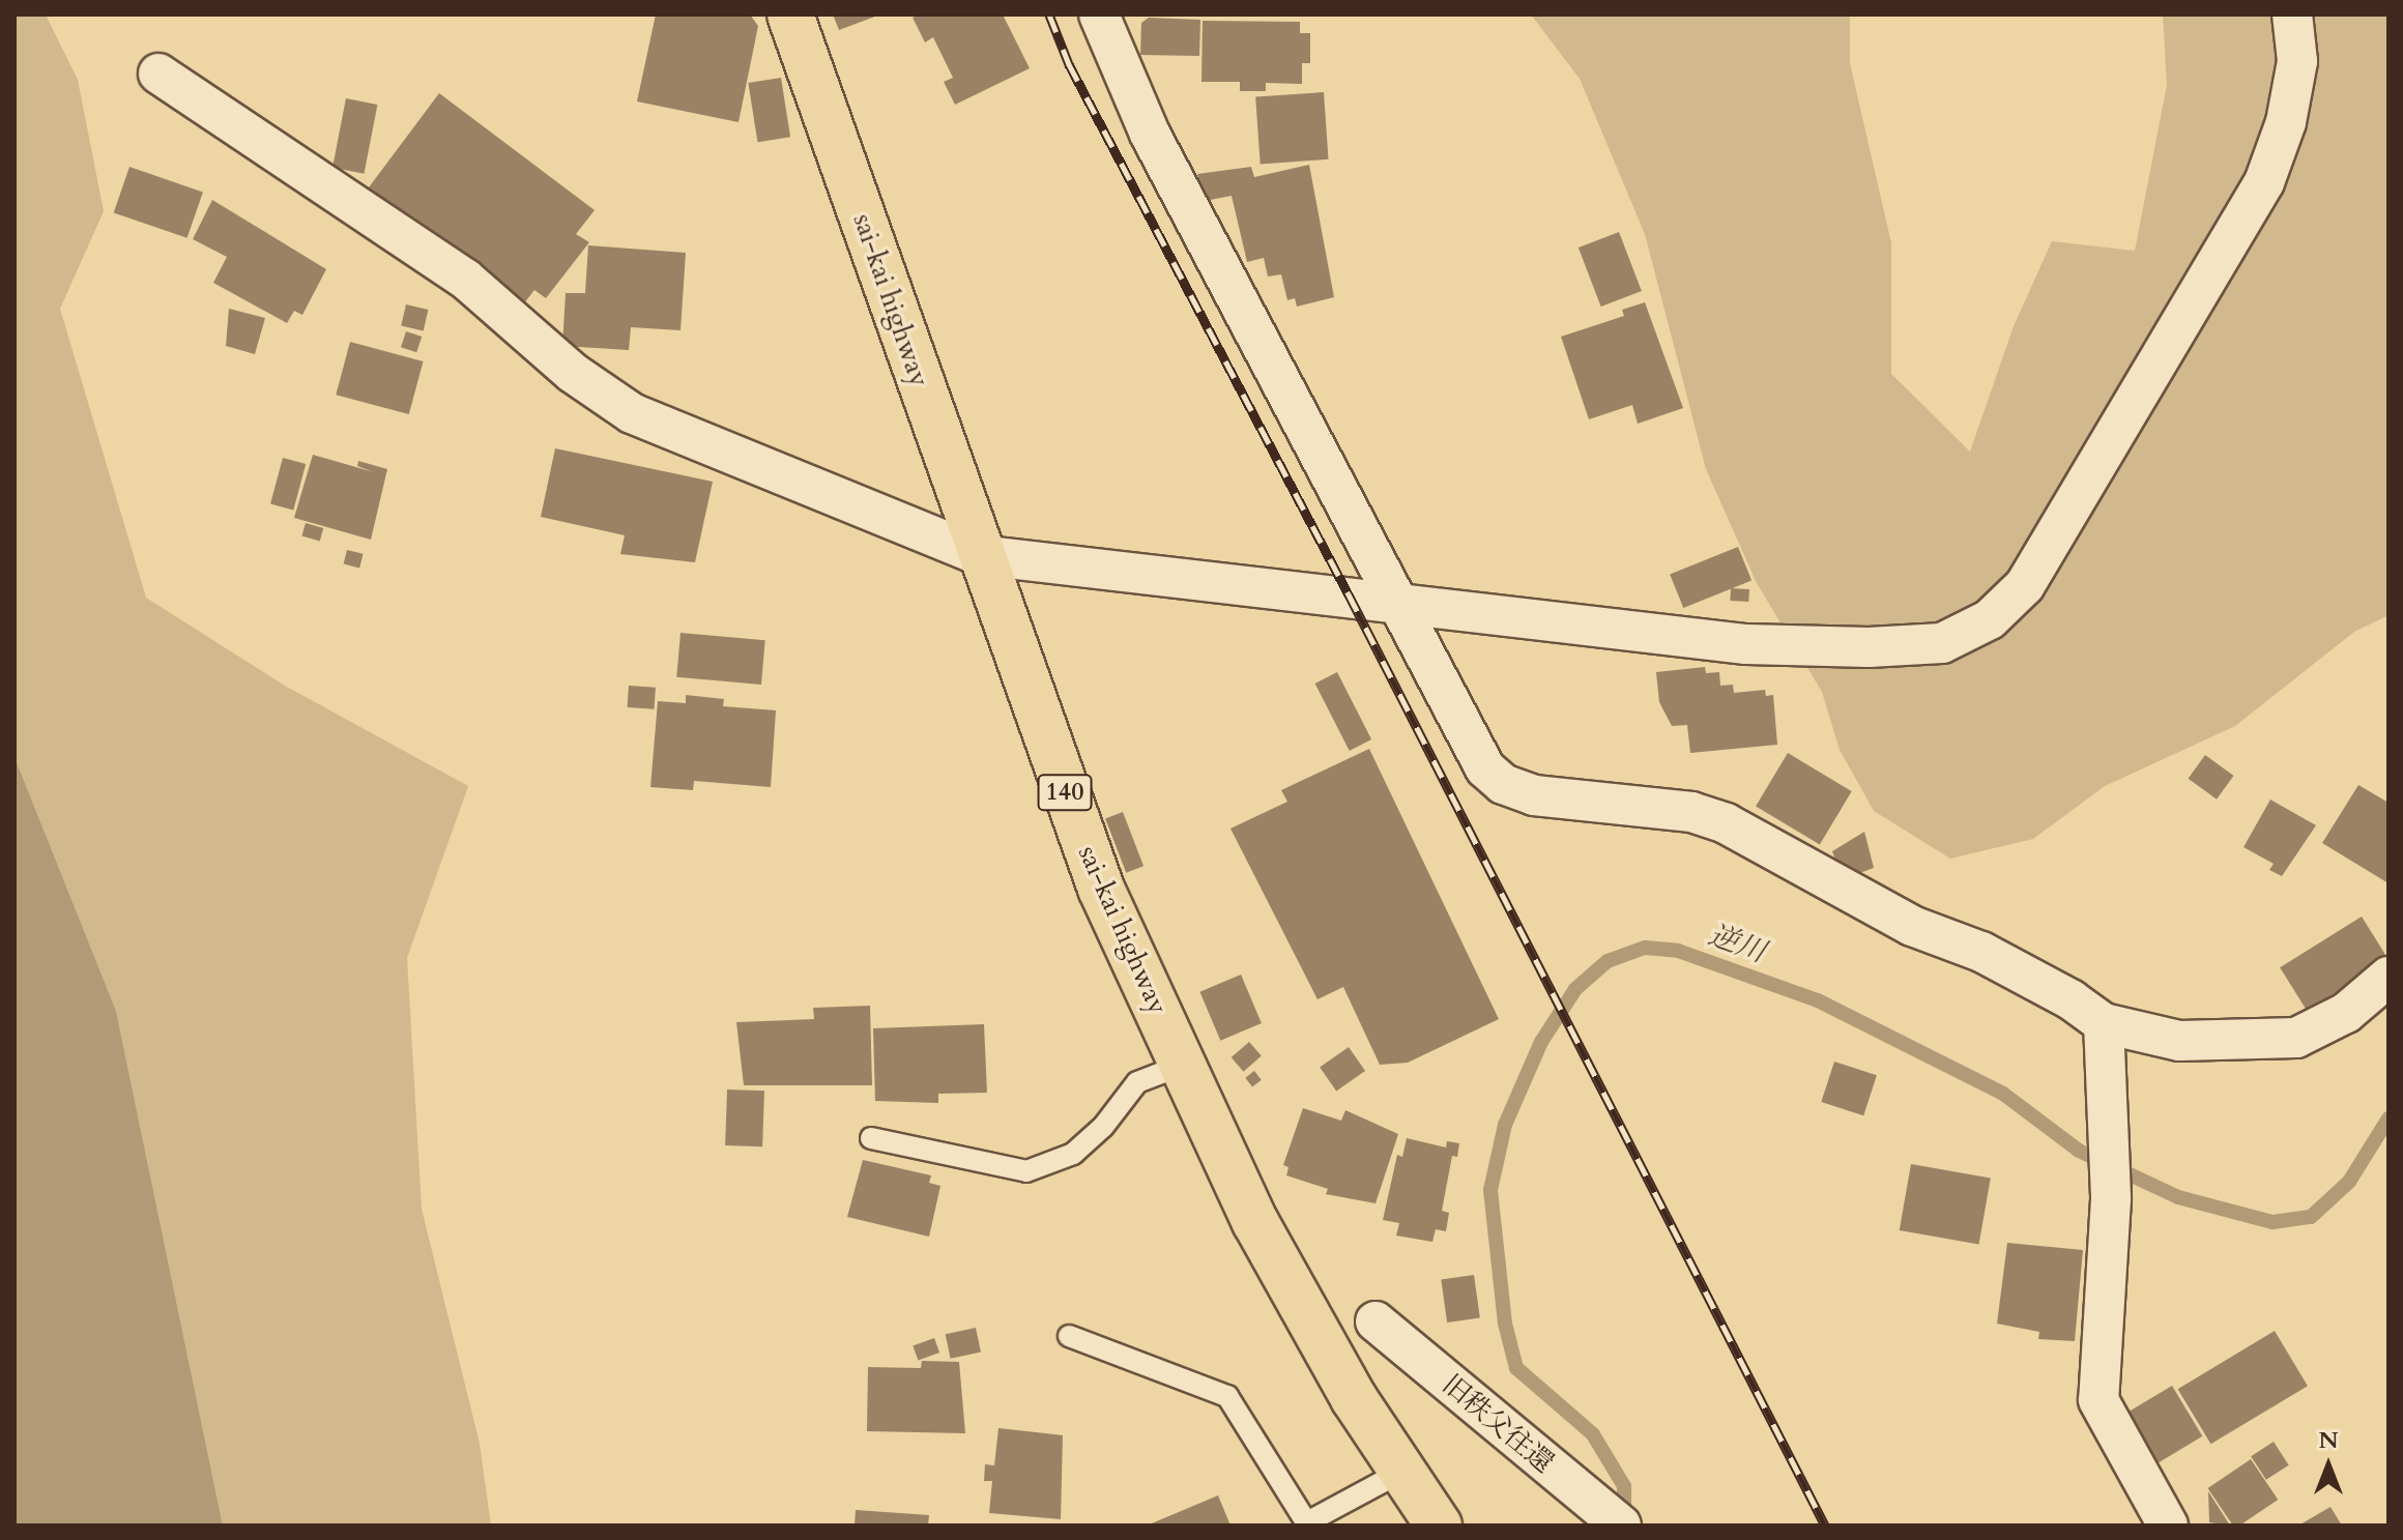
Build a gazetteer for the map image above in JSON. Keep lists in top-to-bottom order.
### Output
{
  "streets": {
    "highway": ["sai-kai highway", "140"],
    "street": ["旧秩父往還"]
  },
  "water": ["逆川"],
  "north": "top"
}
